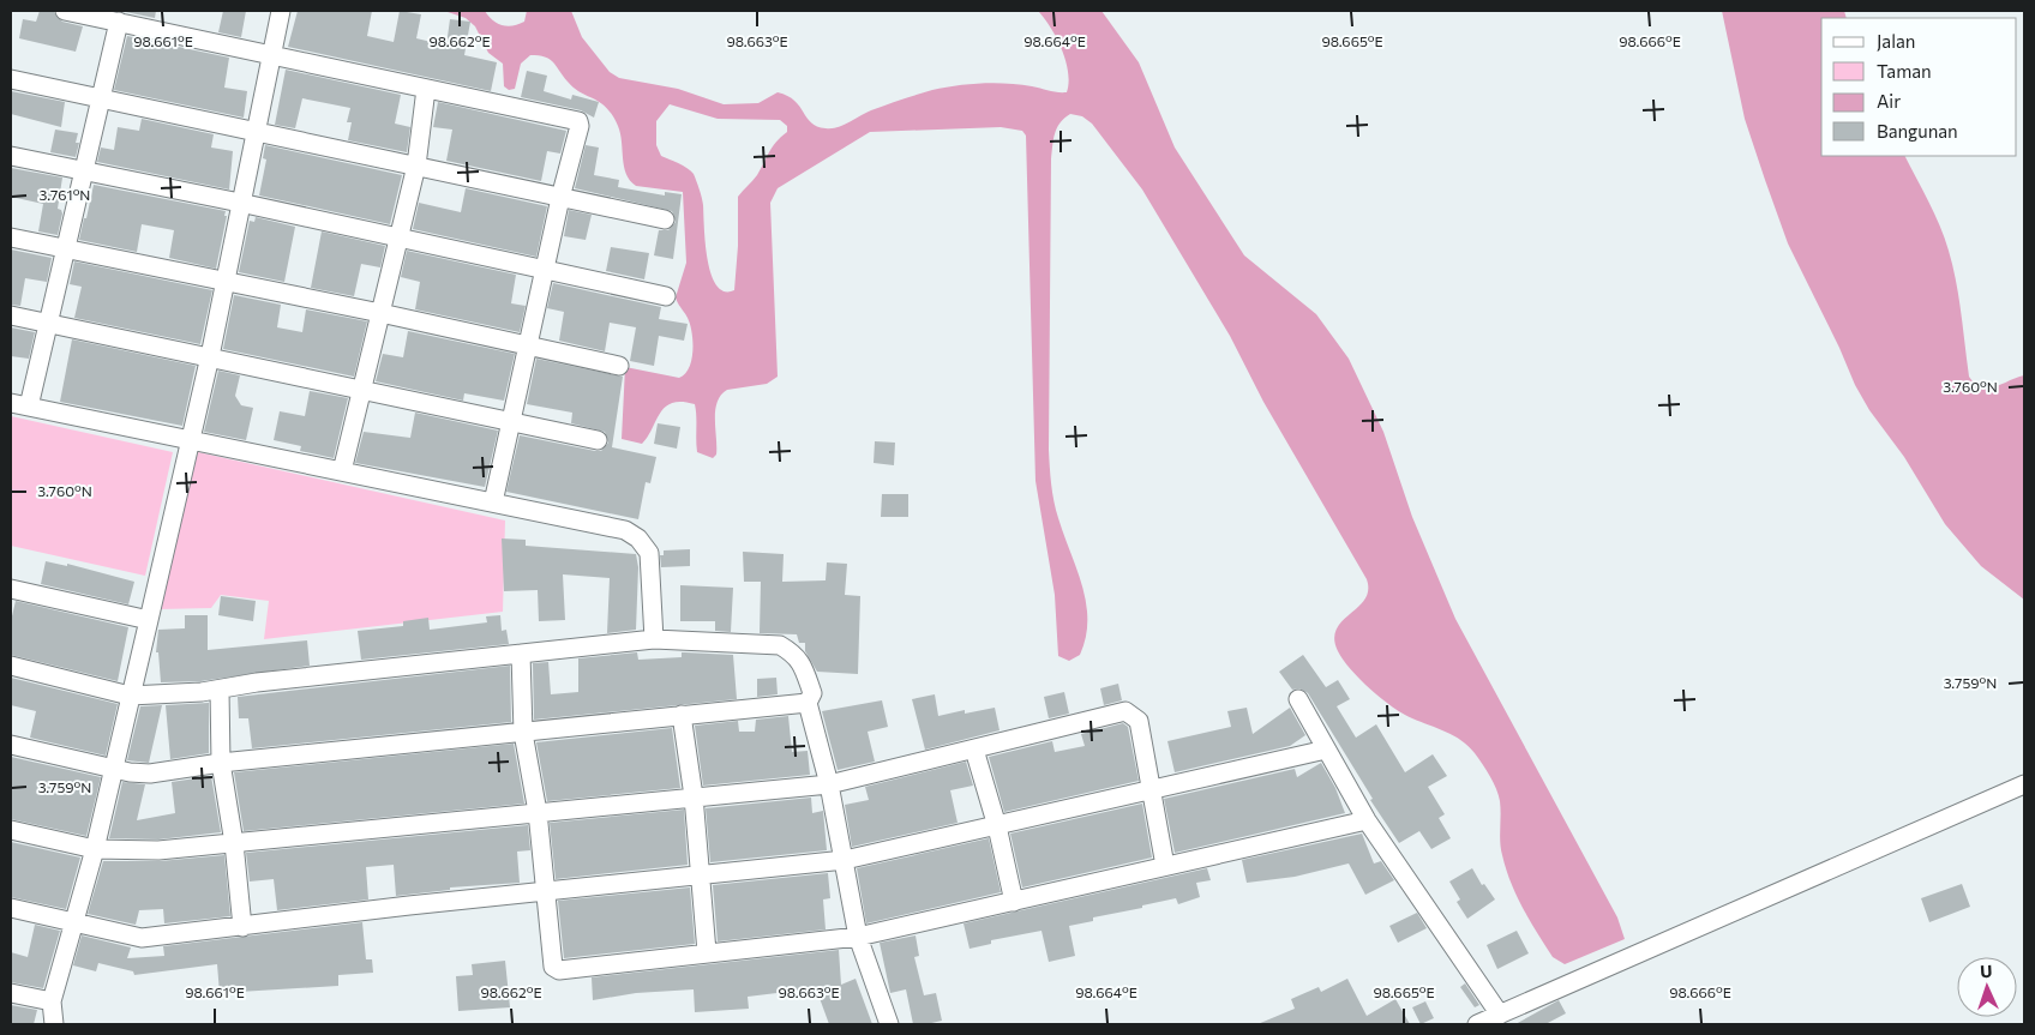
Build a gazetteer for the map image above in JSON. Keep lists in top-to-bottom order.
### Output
{
  "legend": [
    "Jalan",
    "Taman",
    "Air",
    "Bangunan"
  ],
  "north": "top",
  "coordinates": [
    "98.661°E",
    "98.662°E",
    "98.663°E",
    "98.664°E",
    "98.665°E",
    "98.666°E",
    "3.761°N",
    "3.760°N",
    "3.759°N"
  ]
}
